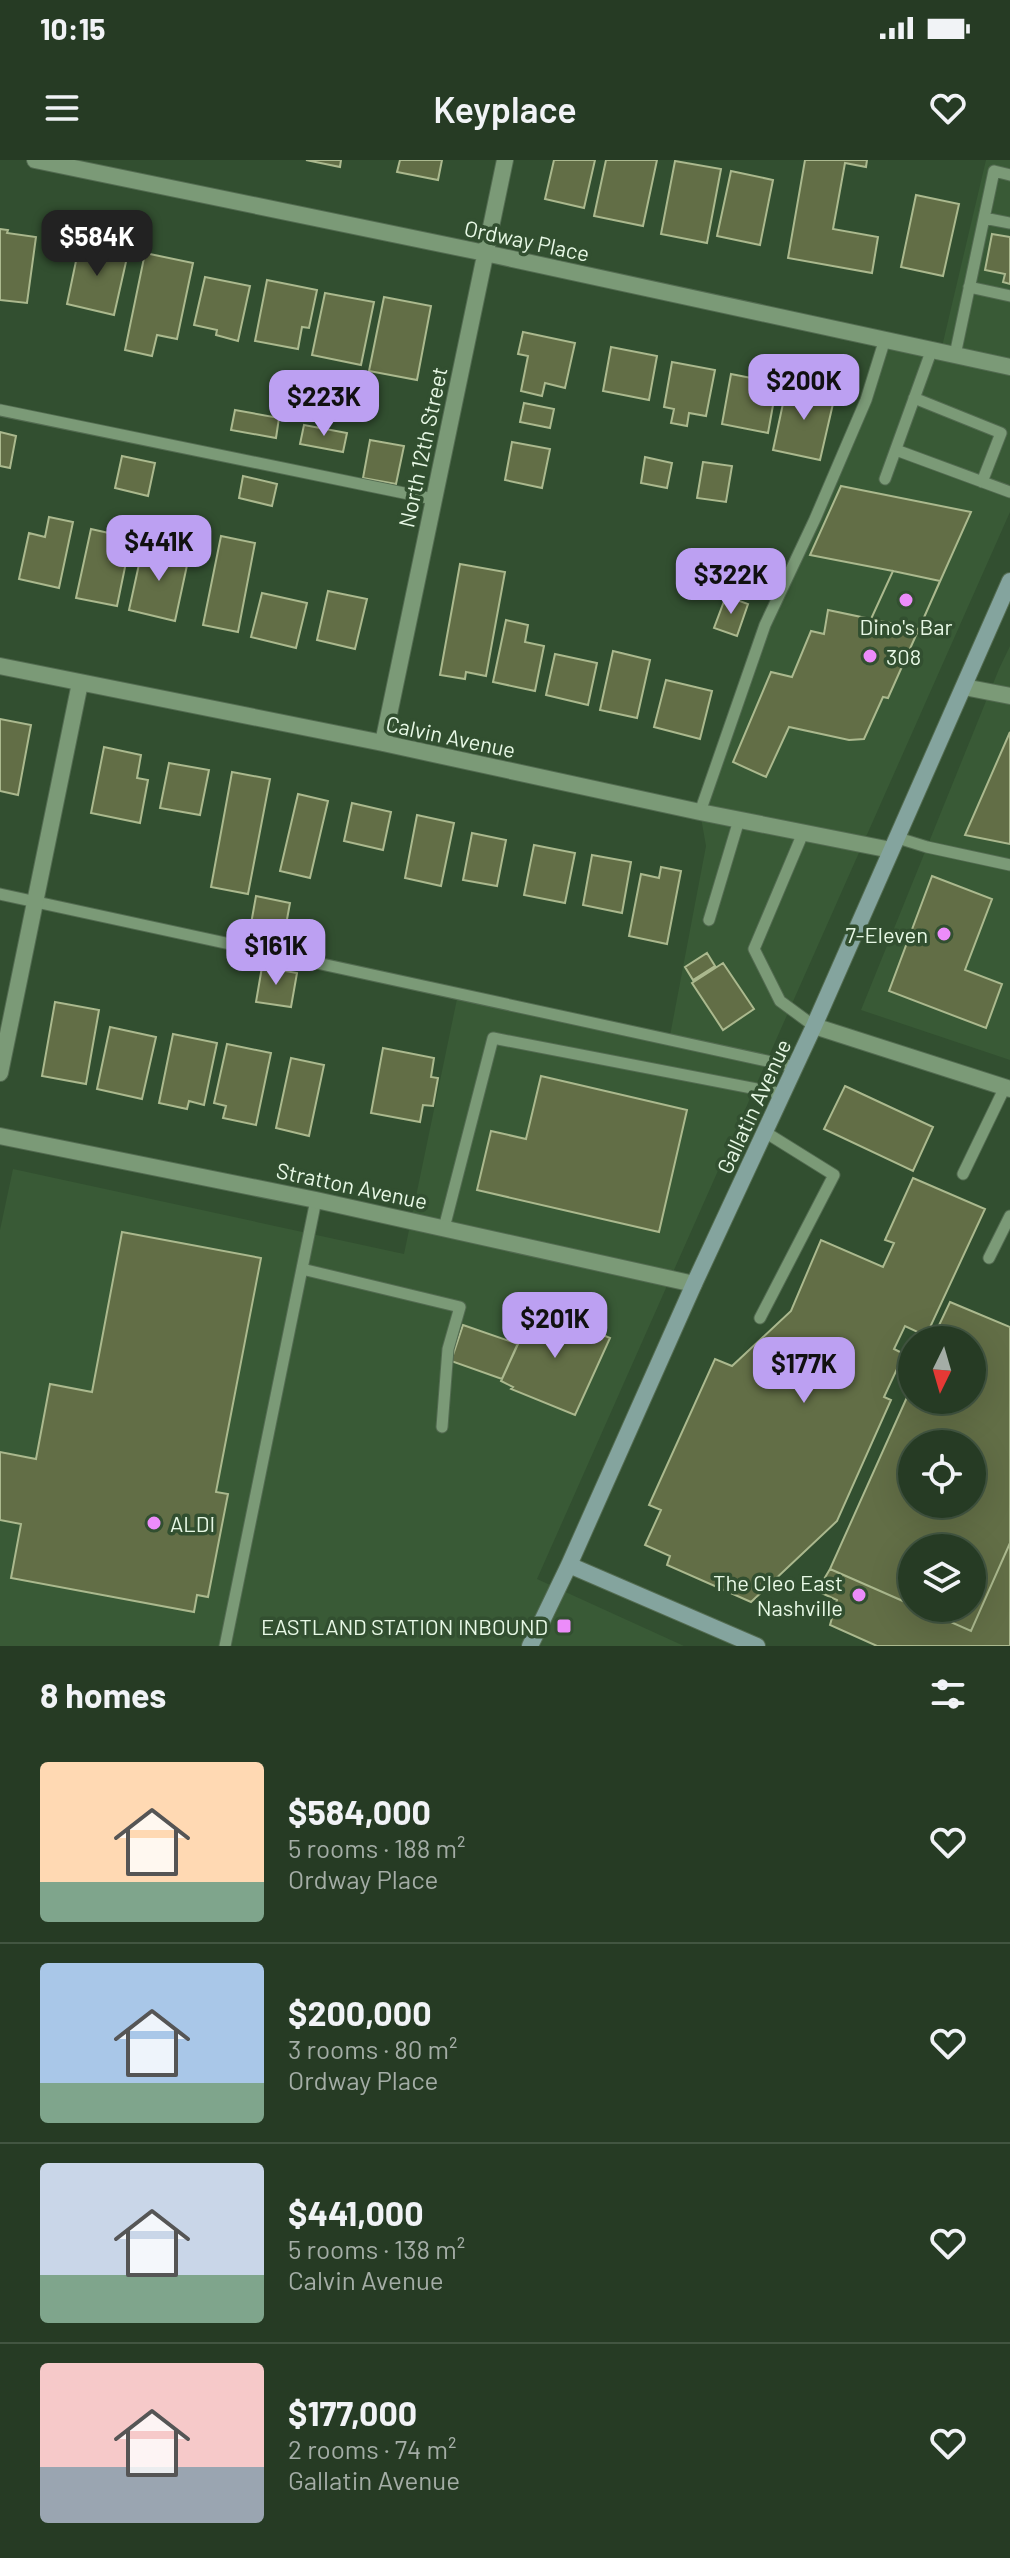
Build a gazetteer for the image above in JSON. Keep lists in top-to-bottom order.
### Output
{
  "streets": {
    "main road": ["Gallatin Avenue"],
    "street": [
      "Ordway Place",
      "North 12th Street",
      "Calvin Avenue",
      "Stratton Avenue"
    ]
  },
  "crossings": [
    ["Ordway Place", "North 12th Street"],
    ["North 12th Street", "Calvin Avenue"],
    ["Calvin Avenue", "Gallatin Avenue"],
    ["Gallatin Avenue", "Stratton Avenue"]
  ],
  "places": {
    "other": [
      "Dino's Bar",
      "308",
      "7-Eleven",
      "ALDI",
      "The Cleo East Nashville"
    ],
    "transit": ["EASTLAND STATION INBOUND"]
  },
  "north": "bottom",
  "page": {
    "status": "10:15",
    "header": "Keyplace",
    "price": [
      "$584K",
      "$200K",
      "$223K",
      "$441K",
      "$322K",
      "$161K",
      "$201K",
      "$177K"
    ],
    "heading": "8 homes",
    "list": [
      {
        "name": "$584,000",
        "note": "5 rooms · 188 m² · Ordway Place"
      },
      {
        "name": "$200,000",
        "note": "3 rooms · 80 m² · Ordway Place"
      },
      {
        "name": "$441,000",
        "note": "5 rooms · 138 m² · Calvin Avenue"
      },
      {
        "name": "$177,000",
        "note": "2 rooms · 74 m² · Gallatin Avenue"
      }
    ]
  }
}
